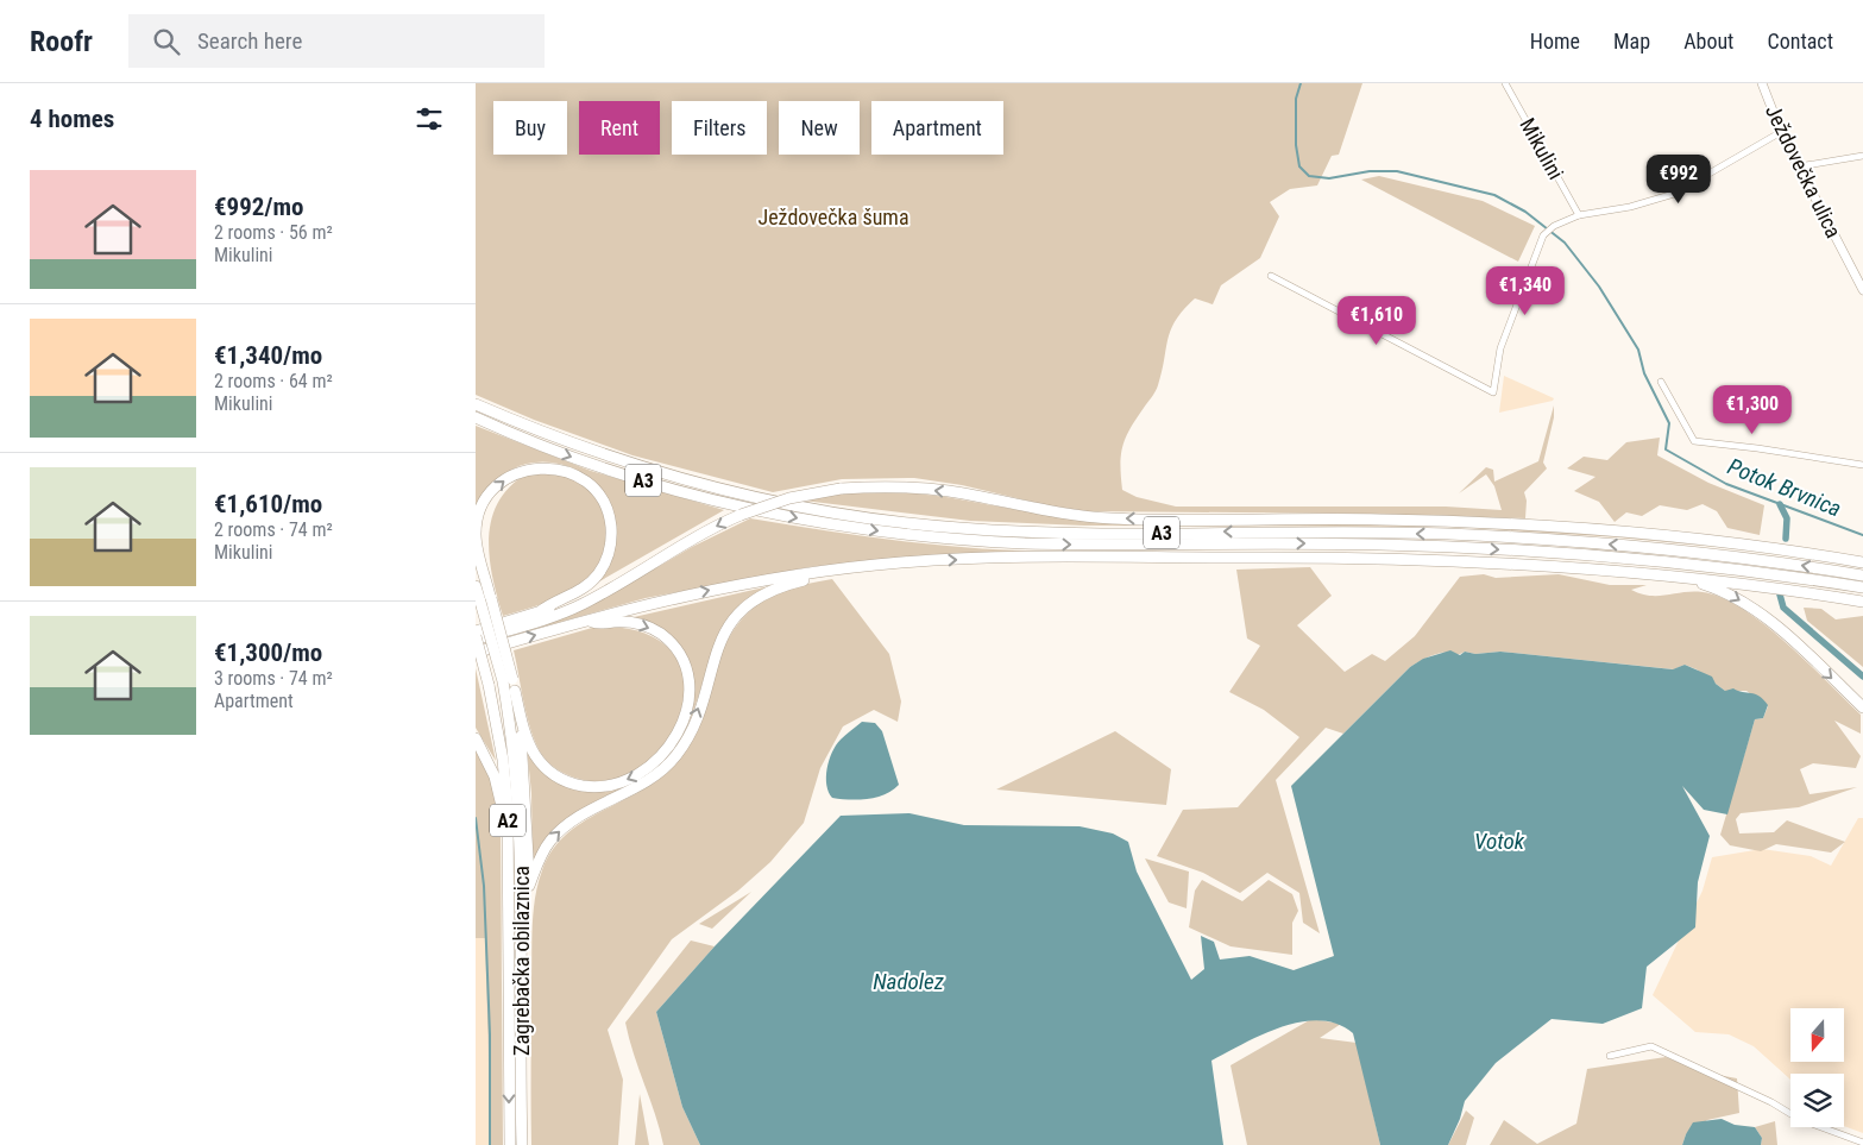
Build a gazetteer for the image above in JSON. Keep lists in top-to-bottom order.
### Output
{
  "streets": {
    "highway": ["A3", "A2", "Zagrebačka obilaznica"],
    "main road": ["Ježdovečka ulica"],
    "street": ["Mikulini"]
  },
  "water": ["Potok Brvnica", "Votok", "Nadolez"],
  "parks": ["Ježdovečka šuma"],
  "north": "bottom",
  "page": {
    "header": "Roofr",
    "search": "Search here",
    "nav": [
      "Home",
      "Map",
      "About",
      "Contact"
    ],
    "heading": "4 homes",
    "chip": [
      "Buy",
      "Rent",
      "Filters",
      "New",
      "Apartment"
    ],
    "list": [
      {
        "name": "€992/mo",
        "note": "2 rooms · 56 m² · Mikulini"
      },
      {
        "name": "€1,340/mo",
        "note": "2 rooms · 64 m² · Mikulini"
      },
      {
        "name": "€1,610/mo",
        "note": "2 rooms · 74 m² · Mikulini"
      },
      {
        "name": "€1,300/mo",
        "note": "3 rooms · 74 m² · Apartment"
      }
    ],
    "price": [
      "€992",
      "€1,340",
      "€1,610",
      "€1,300"
    ]
  }
}
